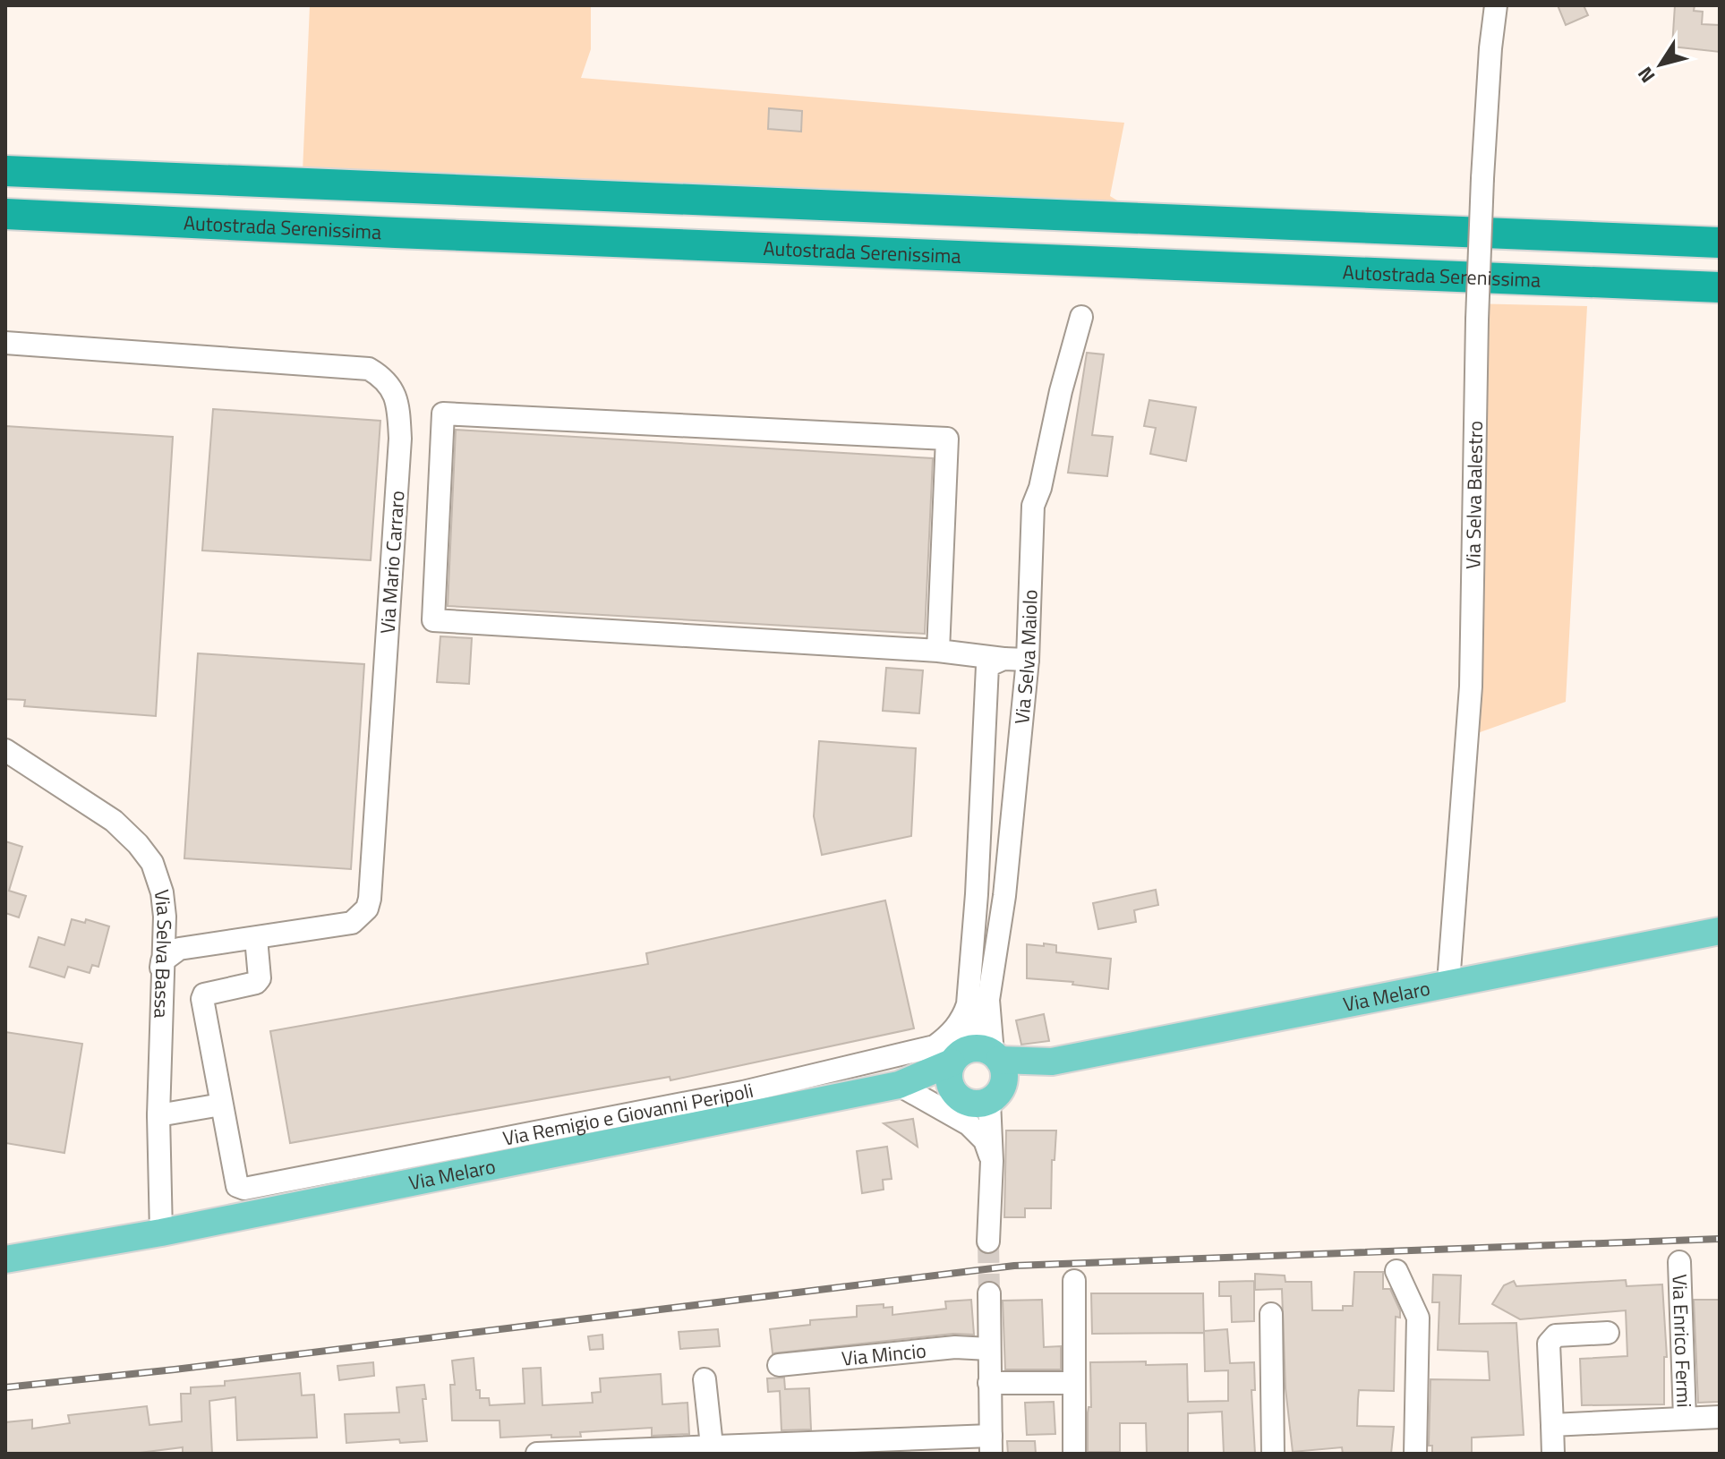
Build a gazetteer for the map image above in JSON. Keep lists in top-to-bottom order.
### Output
{
  "streets": {
    "highway": ["Autostrada Serenissima"],
    "main road": ["Via Melaro"],
    "street": [
      "Via Selva Balestro",
      "Via Mario Carraro",
      "Via Selva Maiolo",
      "Via Selva Bassa",
      "Via Remigio e Giovanni Peripoli",
      "Via Enrico Fermi",
      "Via Mincio"
    ]
  },
  "crossings": [
    ["Via Selva Balestro", "Via Melaro"],
    ["Via Mario Carraro", "Via Selva Bassa"],
    ["Via Mario Carraro", "Via Remigio e Giovanni Peripoli"],
    ["Via Selva Maiolo", "Via Melaro"],
    ["Via Selva Bassa", "Via Melaro"]
  ],
  "north": "bottom left"
}
